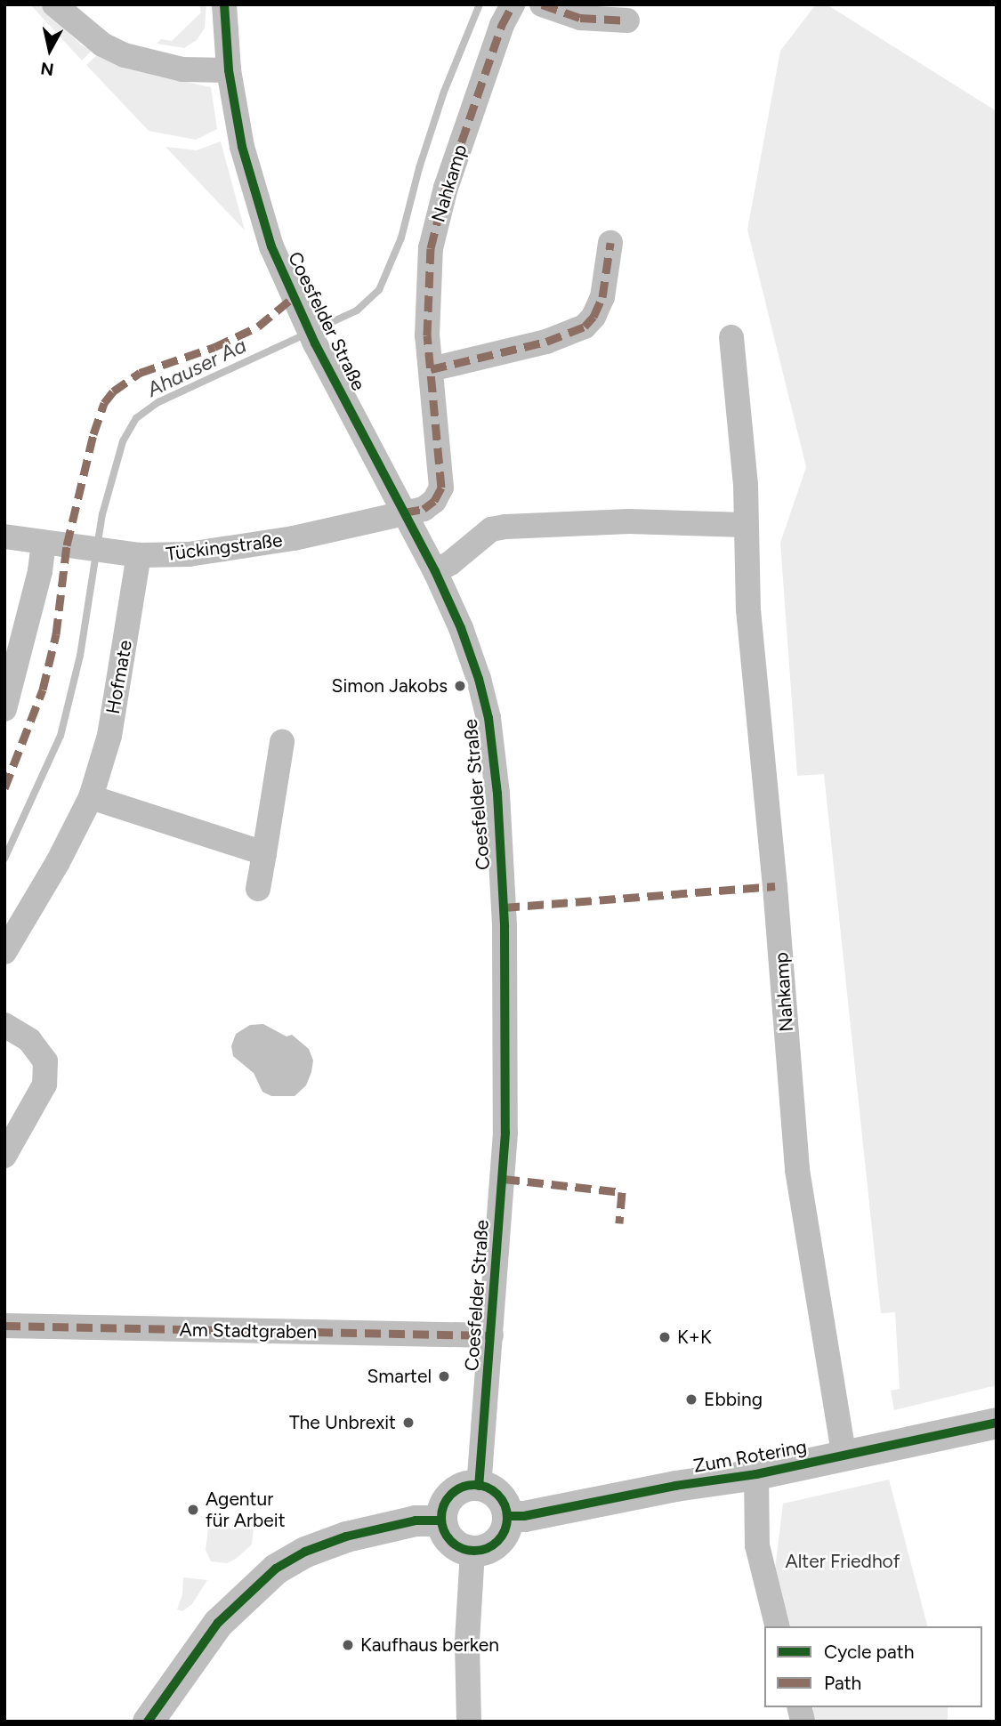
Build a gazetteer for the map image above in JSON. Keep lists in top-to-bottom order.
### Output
{
  "streets": {
    "street": [
      "Nahkamp",
      "Coesfelder Straße",
      "Tückingstraße",
      "Hofmate",
      "Am Stadtgraben",
      "Zum Rotering"
    ]
  },
  "crossings": [
    ["Nahkamp", "Coesfelder Straße"],
    ["Nahkamp", "Tückingstraße"],
    ["Nahkamp", "Zum Rotering"],
    ["Coesfelder Straße", "Tückingstraße"],
    ["Coesfelder Straße", "Am Stadtgraben"],
    ["Coesfelder Straße", "Zum Rotering"],
    ["Tückingstraße", "Hofmate"]
  ],
  "water": ["Ahauser Aa"],
  "parks": ["Alter Friedhof"],
  "places": [
    "Simon Jakobs",
    "K+K",
    "Smartel",
    "Ebbing",
    "The Unbrexit",
    "Agentur für Arbeit",
    "Kaufhaus berken"
  ],
  "legend": ["Cycle path", "Path"],
  "north": "bottom"
}
